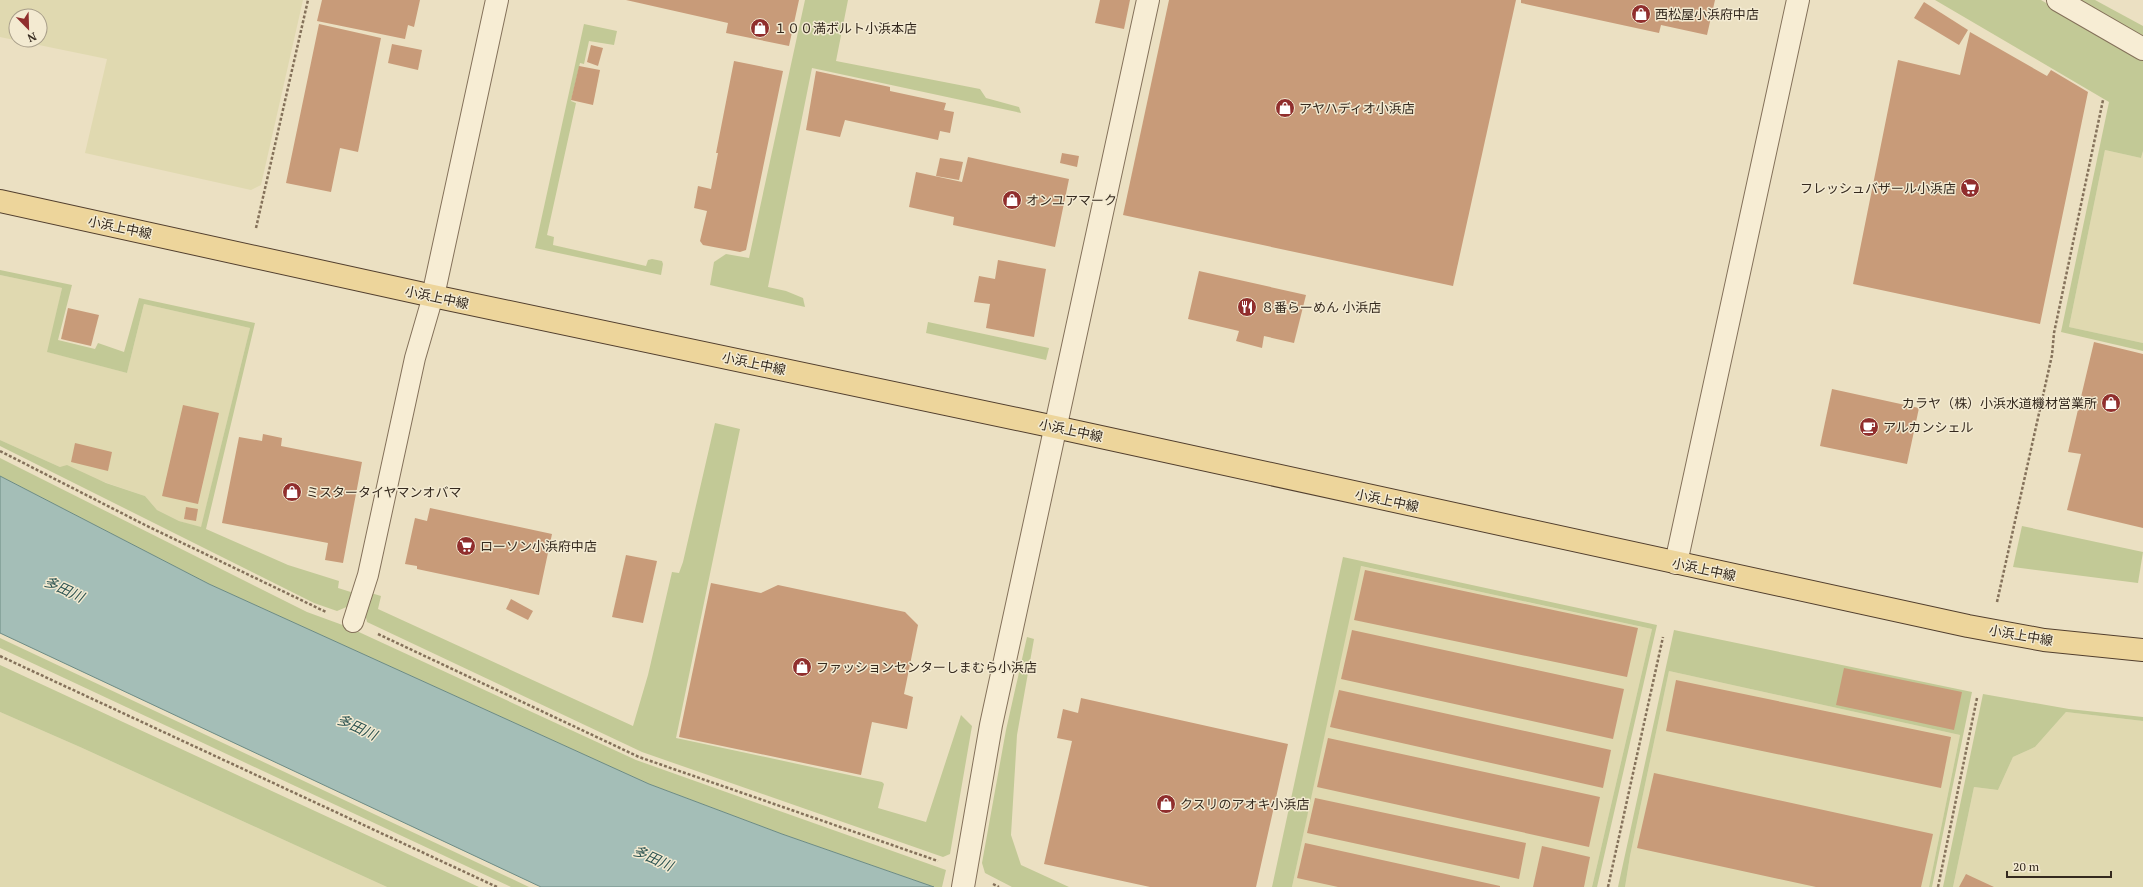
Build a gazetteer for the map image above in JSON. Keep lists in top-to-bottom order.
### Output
{
  "streets": {
    "main road": ["小浜上中線"]
  },
  "water": ["多田川"],
  "places": {
    "shop": [
      "西松屋小浜府中店",
      "１００満ボルト小浜本店",
      "アヤハディオ小浜店",
      "オンユアマーク",
      "カラヤ（株）小浜水道機材営業所",
      "ミスタータイヤマンオバマ",
      "ファッションセンターしまむら小浜店",
      "クスリのアオキ小浜店"
    ],
    "supermarket": ["フレッシュバザール小浜店", "ローソン小浜府中店"],
    "restaurant": ["８番らーめん 小浜店"],
    "cafe": ["アルカンシェル"]
  },
  "scale_bar": "20 m",
  "north": "bottom right"
}
